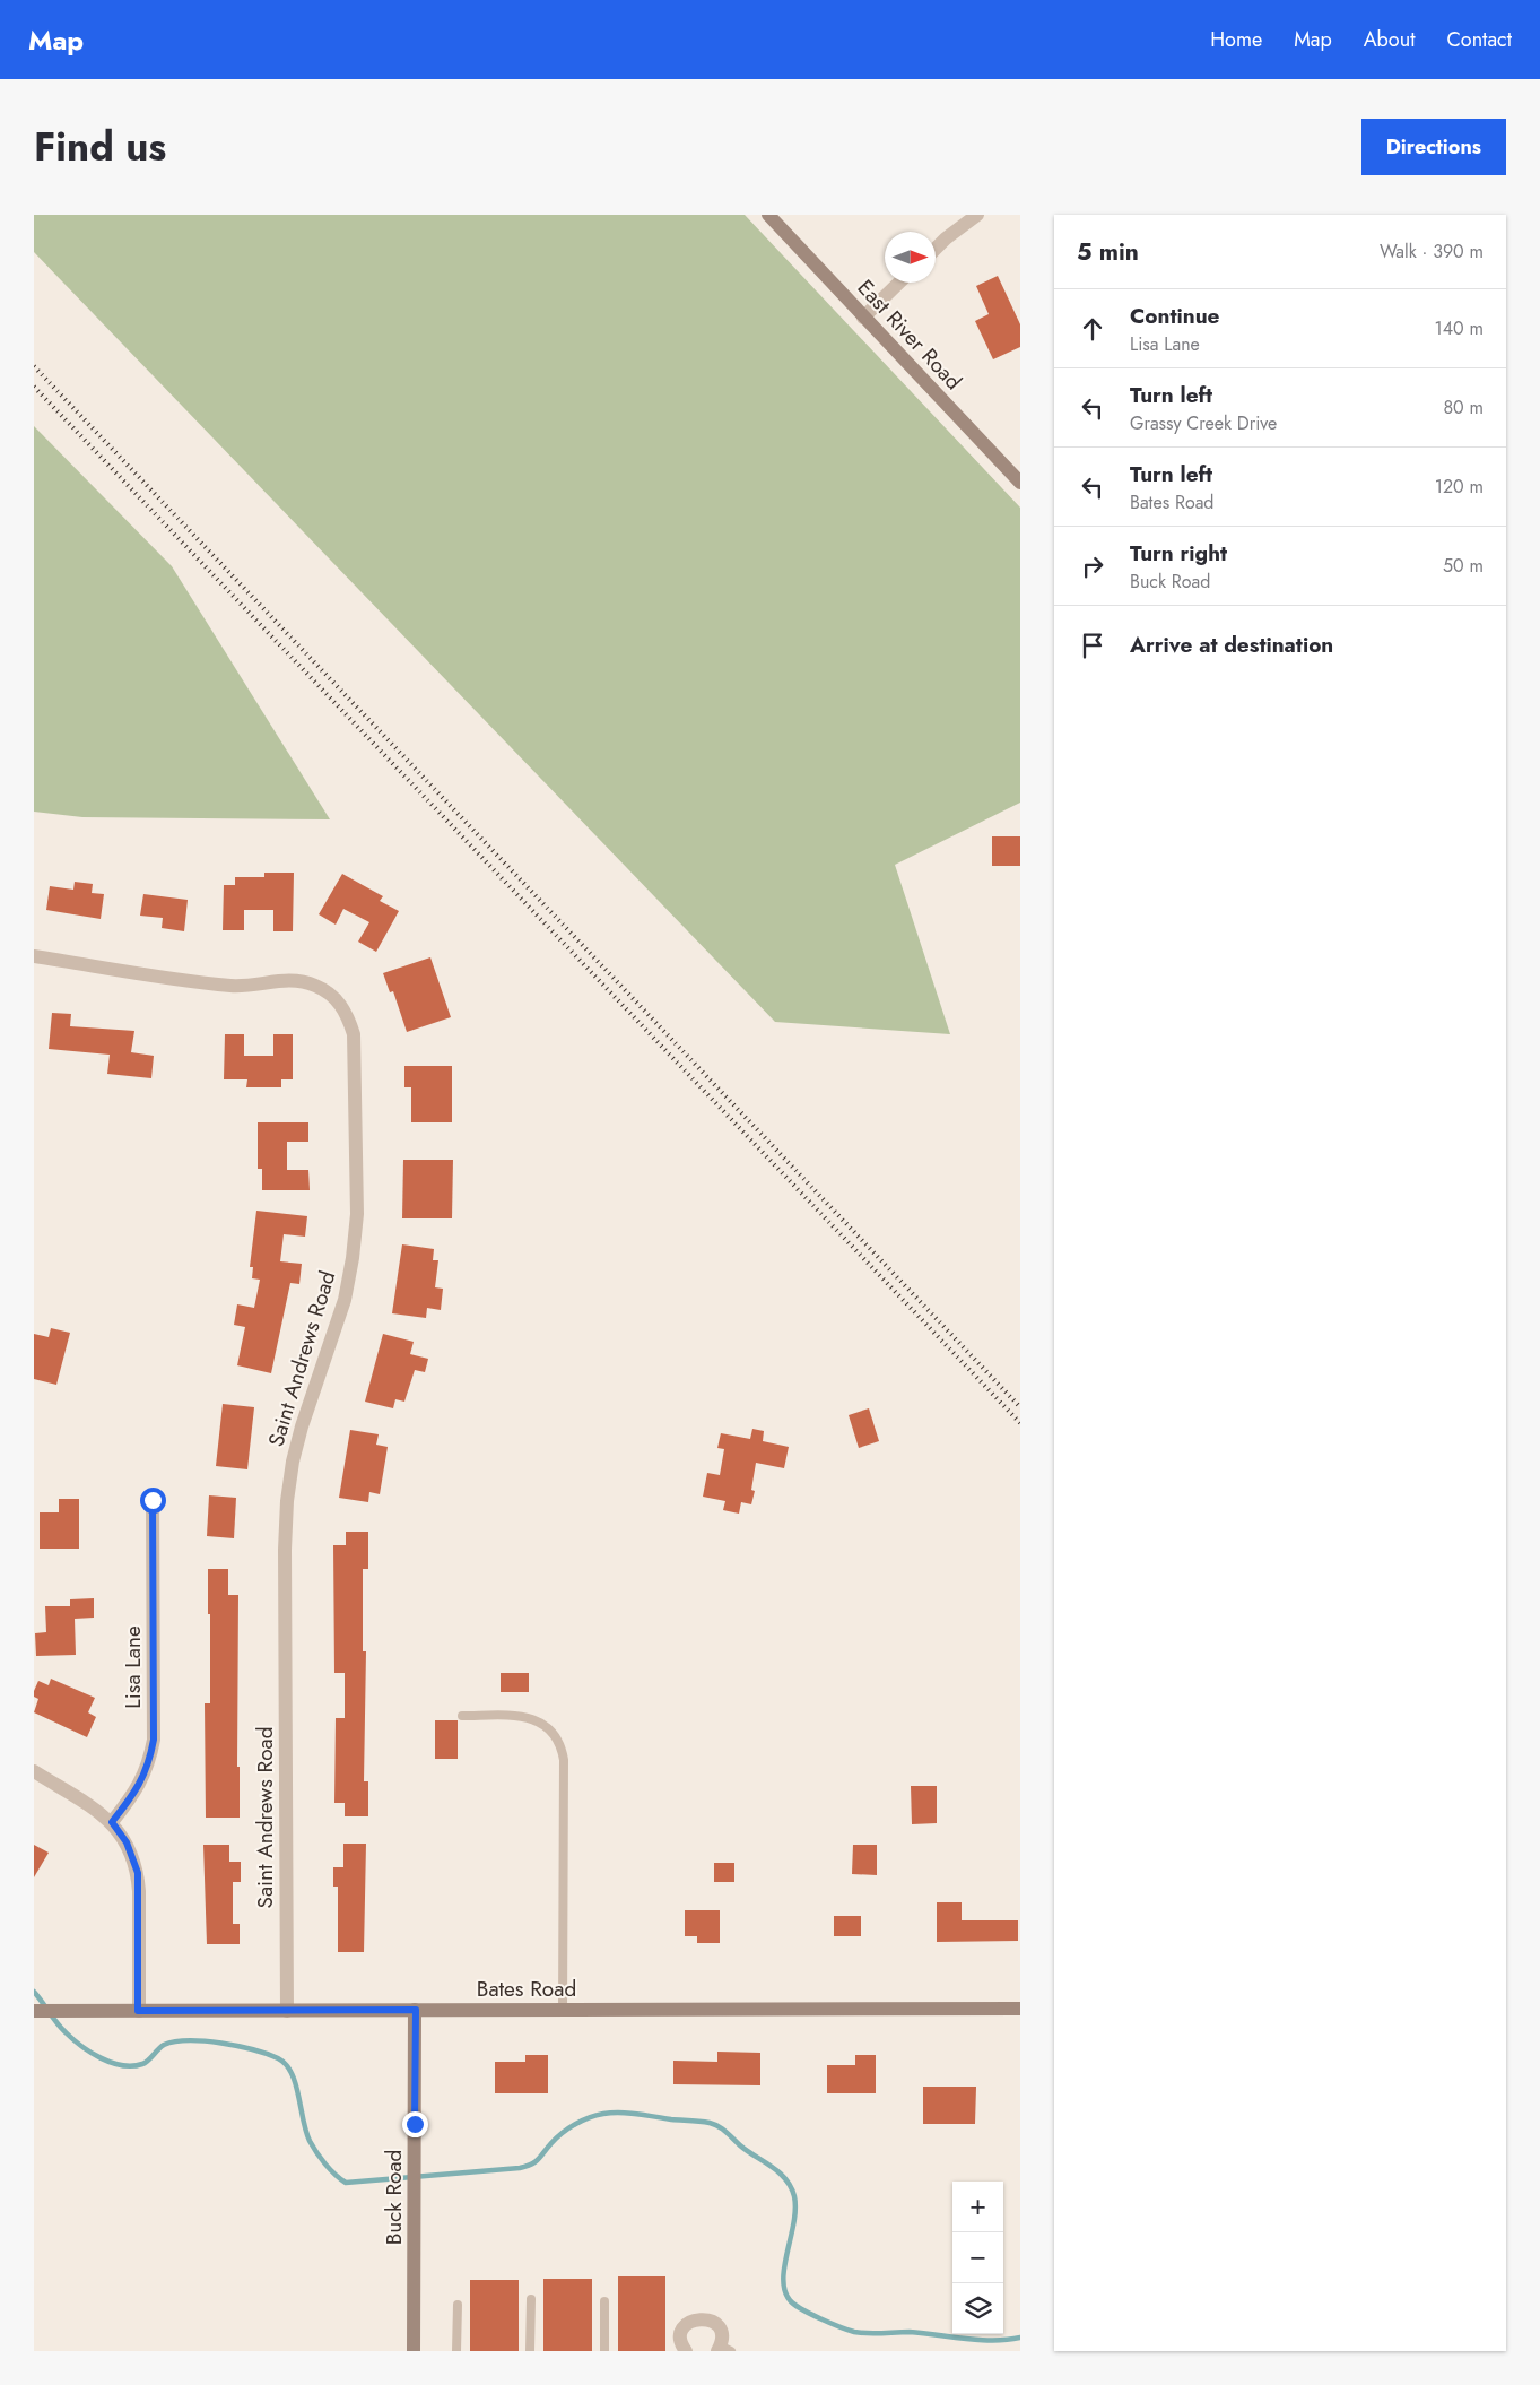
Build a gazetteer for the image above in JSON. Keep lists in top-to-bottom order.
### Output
{
  "streets": {
    "street": [
      "East River Road",
      "Saint Andrews Road",
      "Lisa Lane",
      "Bates Road",
      "Buck Road"
    ]
  },
  "crossings": [
    ["Saint Andrews Road", "Bates Road"],
    ["Bates Road", "Buck Road"]
  ],
  "north": "right",
  "page": {
    "header": "Map",
    "nav": [
      "Home",
      "Map",
      "About",
      "Contact"
    ],
    "title": "Find us",
    "buttons": "Directions",
    "heading": ["5 min", "Walk · 390 m"],
    "list": [
      ["Continue", "Lisa Lane", "140 m"],
      ["Turn left", "Grassy Creek Drive", "80 m"],
      ["Turn left", "Bates Road", "120 m"],
      ["Turn right", "Buck Road", "50 m"],
      "Arrive at destination"
    ],
    "map_buttons": ["+", "−"]
  }
}
